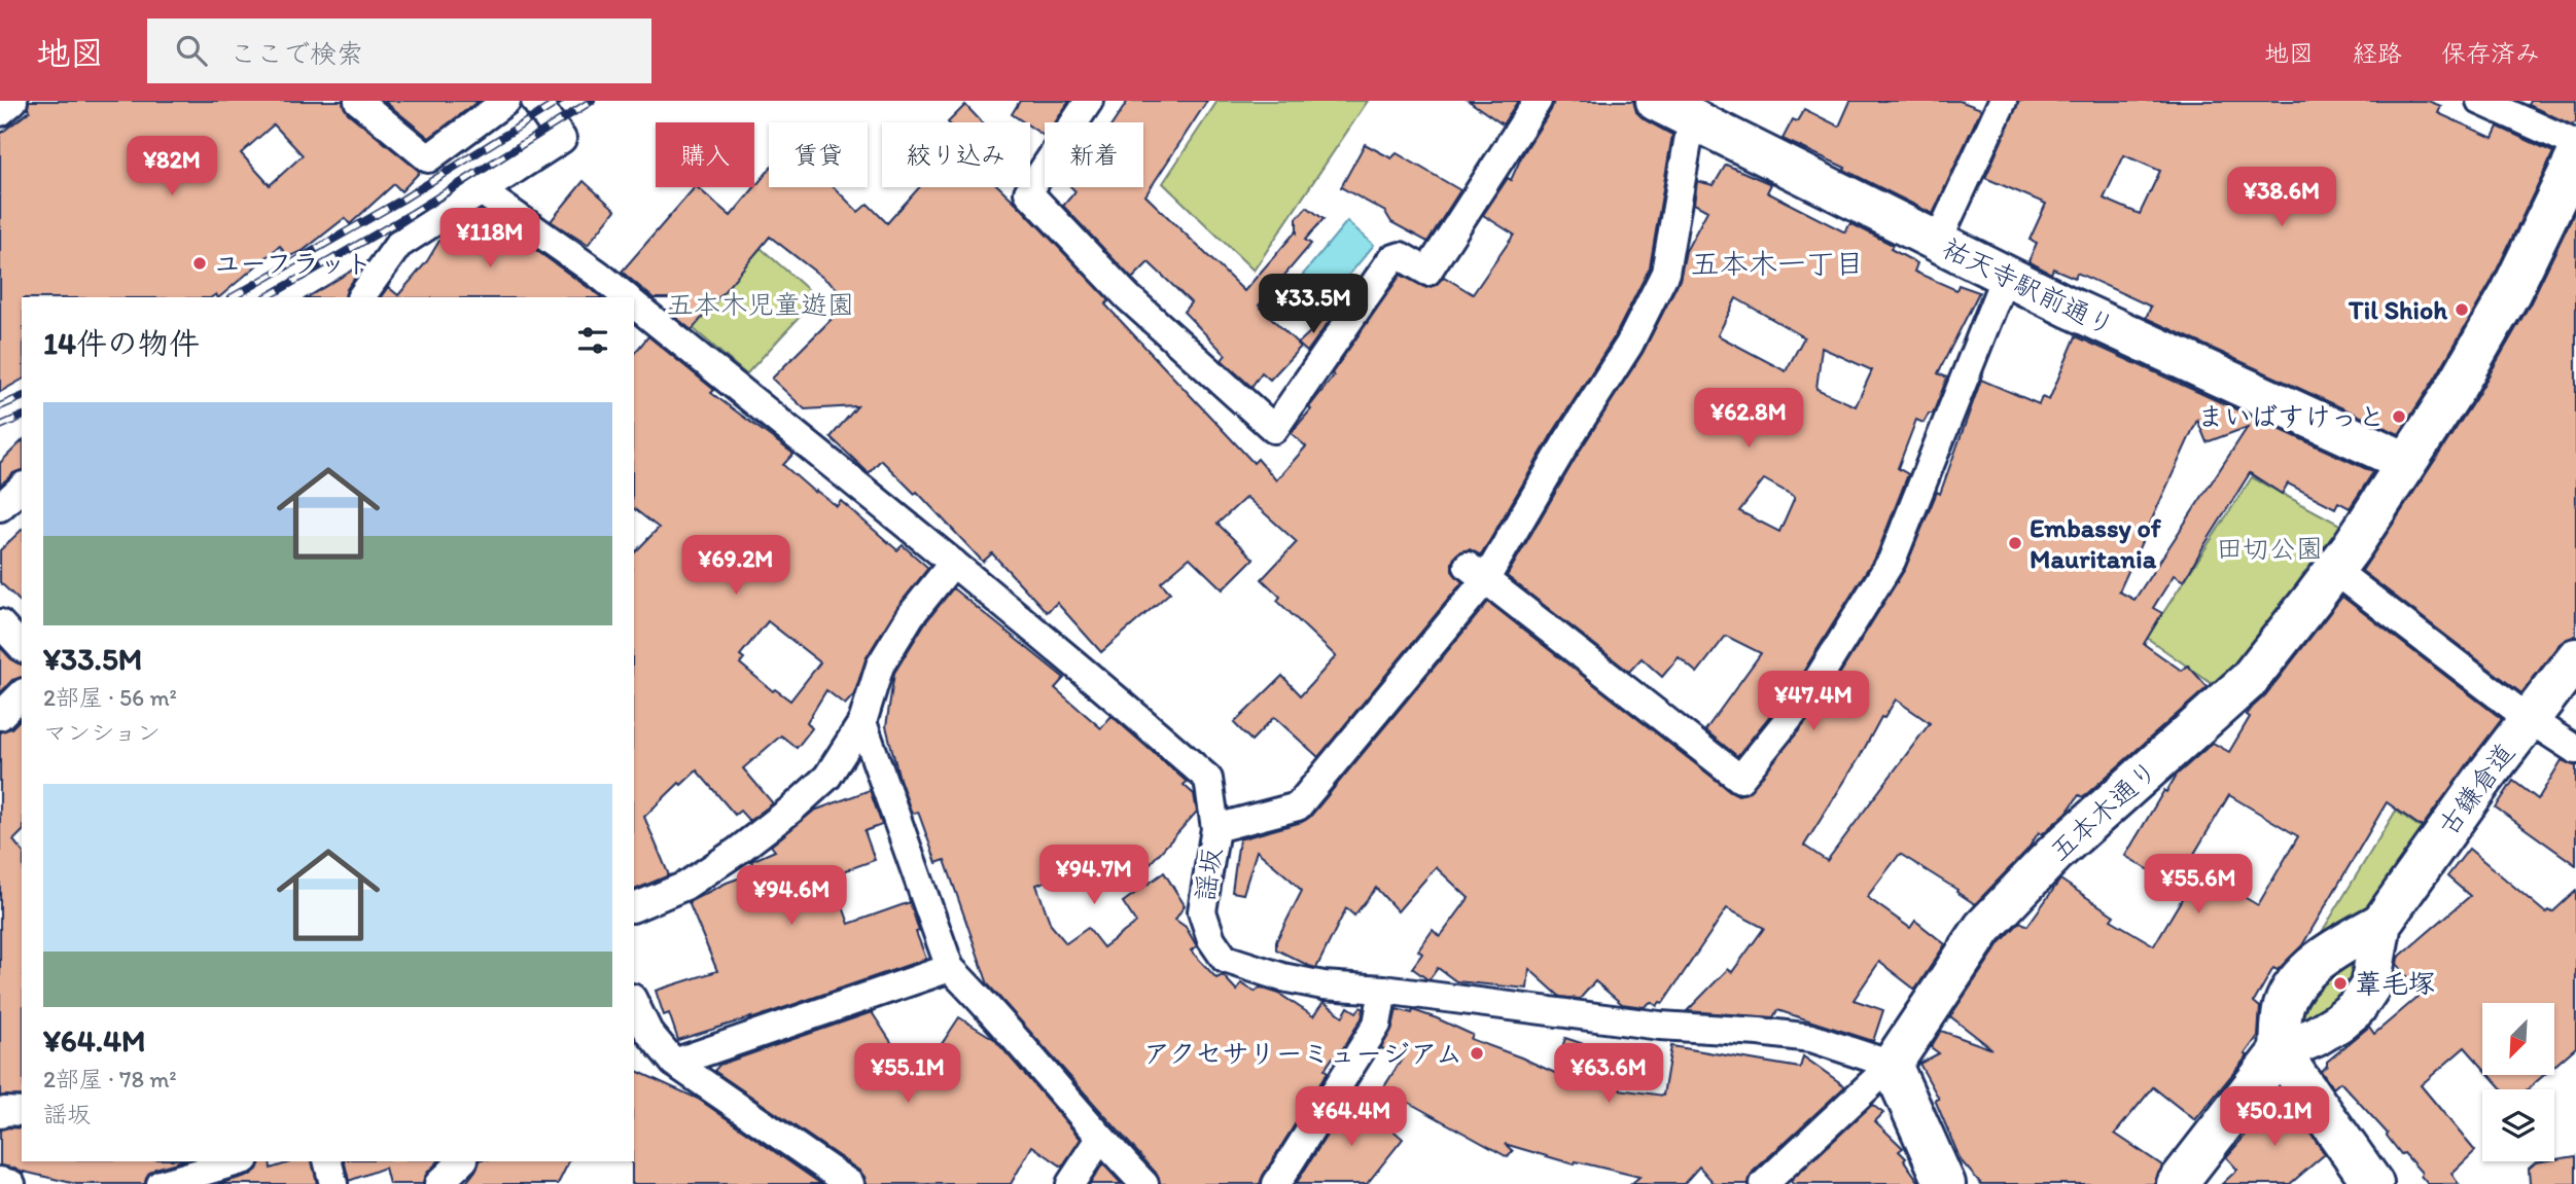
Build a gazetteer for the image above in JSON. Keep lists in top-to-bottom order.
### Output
{
  "streets": {
    "street": [
      "祐天寺駅前通り",
      "古鎌倉道",
      "五本木通り",
      "謡坂"
    ]
  },
  "crossings": [
    ["祐天寺駅前通り", "五本木通り"],
    ["五本木通り", "謡坂"]
  ],
  "districts": ["五本木一丁目"],
  "parks": ["五本木児童遊園", "田切公園"],
  "places": [
    "ユーフラット",
    "Til Shioh",
    "まいばすけっと",
    "Embassy of Mauritania",
    "葦毛塚",
    "アクセサリーミュージアム"
  ],
  "north": "bottom left",
  "page": {
    "header": "地図",
    "search": "ここで検索",
    "nav": ["地図", "経路", "保存済み"],
    "chip": [
      "購入",
      "賃貸",
      "絞り込み",
      "新着"
    ],
    "price": [
      "¥82M",
      "¥38.6M",
      "¥118M",
      "¥33.5M",
      "¥62.8M",
      "¥69.2M",
      "¥47.4M",
      "¥94.7M",
      "¥55.6M",
      "¥94.6M",
      "¥55.1M",
      "¥63.6M",
      "¥64.4M",
      "¥50.1M"
    ],
    "heading": "14件の物件",
    "list": [
      {
        "name": "¥33.5M",
        "note": "2部屋 · 56 m² · マンション"
      },
      {
        "name": "¥64.4M",
        "note": "2部屋 · 78 m² · 謡坂"
      }
    ]
  }
}
